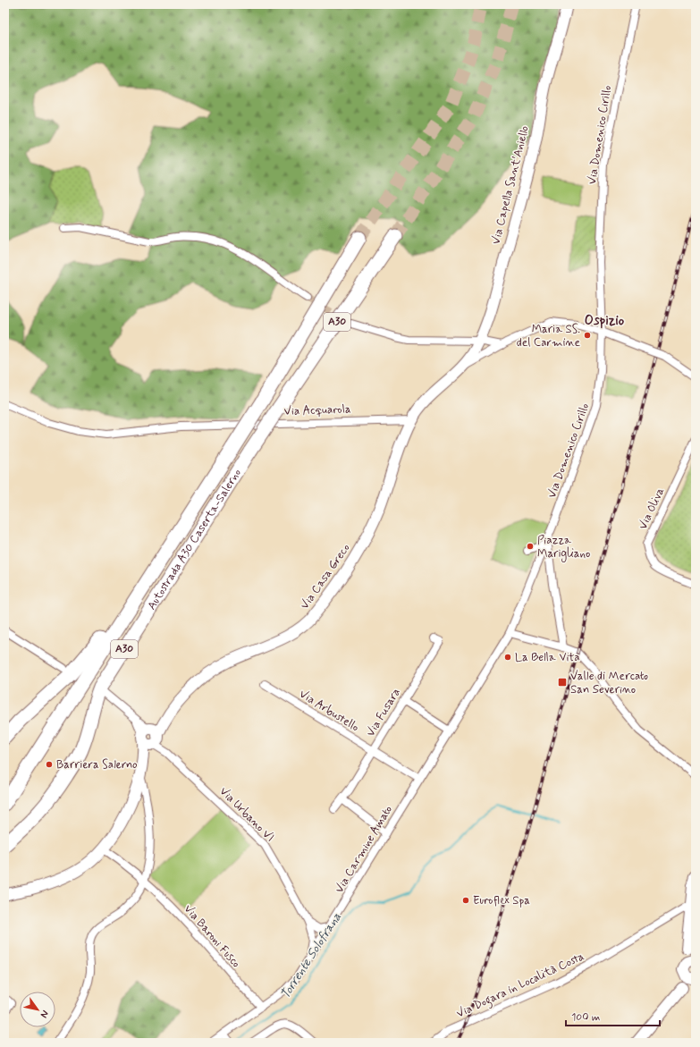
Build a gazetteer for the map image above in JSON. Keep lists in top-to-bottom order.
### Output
{
  "streets": {
    "highway": ["A30", "Autostrada A30 Caserta-Salerno"],
    "main road": ["Via Capella Sant'Aniello", "Via Casa Greco"],
    "street": [
      "Via Domenico Cirillo",
      "Via Acquarola",
      "Via Oliva",
      "Via Arbustello",
      "Via Fusara",
      "Via Urbano VI",
      "Via Carmine Amato",
      "Via Baroni Fusco",
      "Via Dogara in Località Costa"
    ]
  },
  "crossings": [
    ["Via Domenico Cirillo", "Via Carmine Amato"],
    ["Via Acquarola", "Via Casa Greco"],
    ["Via Casa Greco", "Via Urbano VI"],
    ["Via Casa Greco", "Via Baroni Fusco"],
    ["Via Arbustello", "Via Fusara"],
    ["Via Arbustello", "Via Carmine Amato"],
    ["Via Urbano VI", "Via Carmine Amato"],
    ["Via Urbano VI", "Via Baroni Fusco"]
  ],
  "districts": ["Ospizio"],
  "water": ["Torrente Solofrana"],
  "places": {
    "other": [
      "Maria SS. del Carmine",
      "Piazza Marigliano",
      "La Bella Vita",
      "Barriera Salerno",
      "Euroflex Spa"
    ],
    "transit": ["Valle di Mercato San Severino"]
  },
  "scale_bar": "100 m",
  "north": "bottom right"
}
